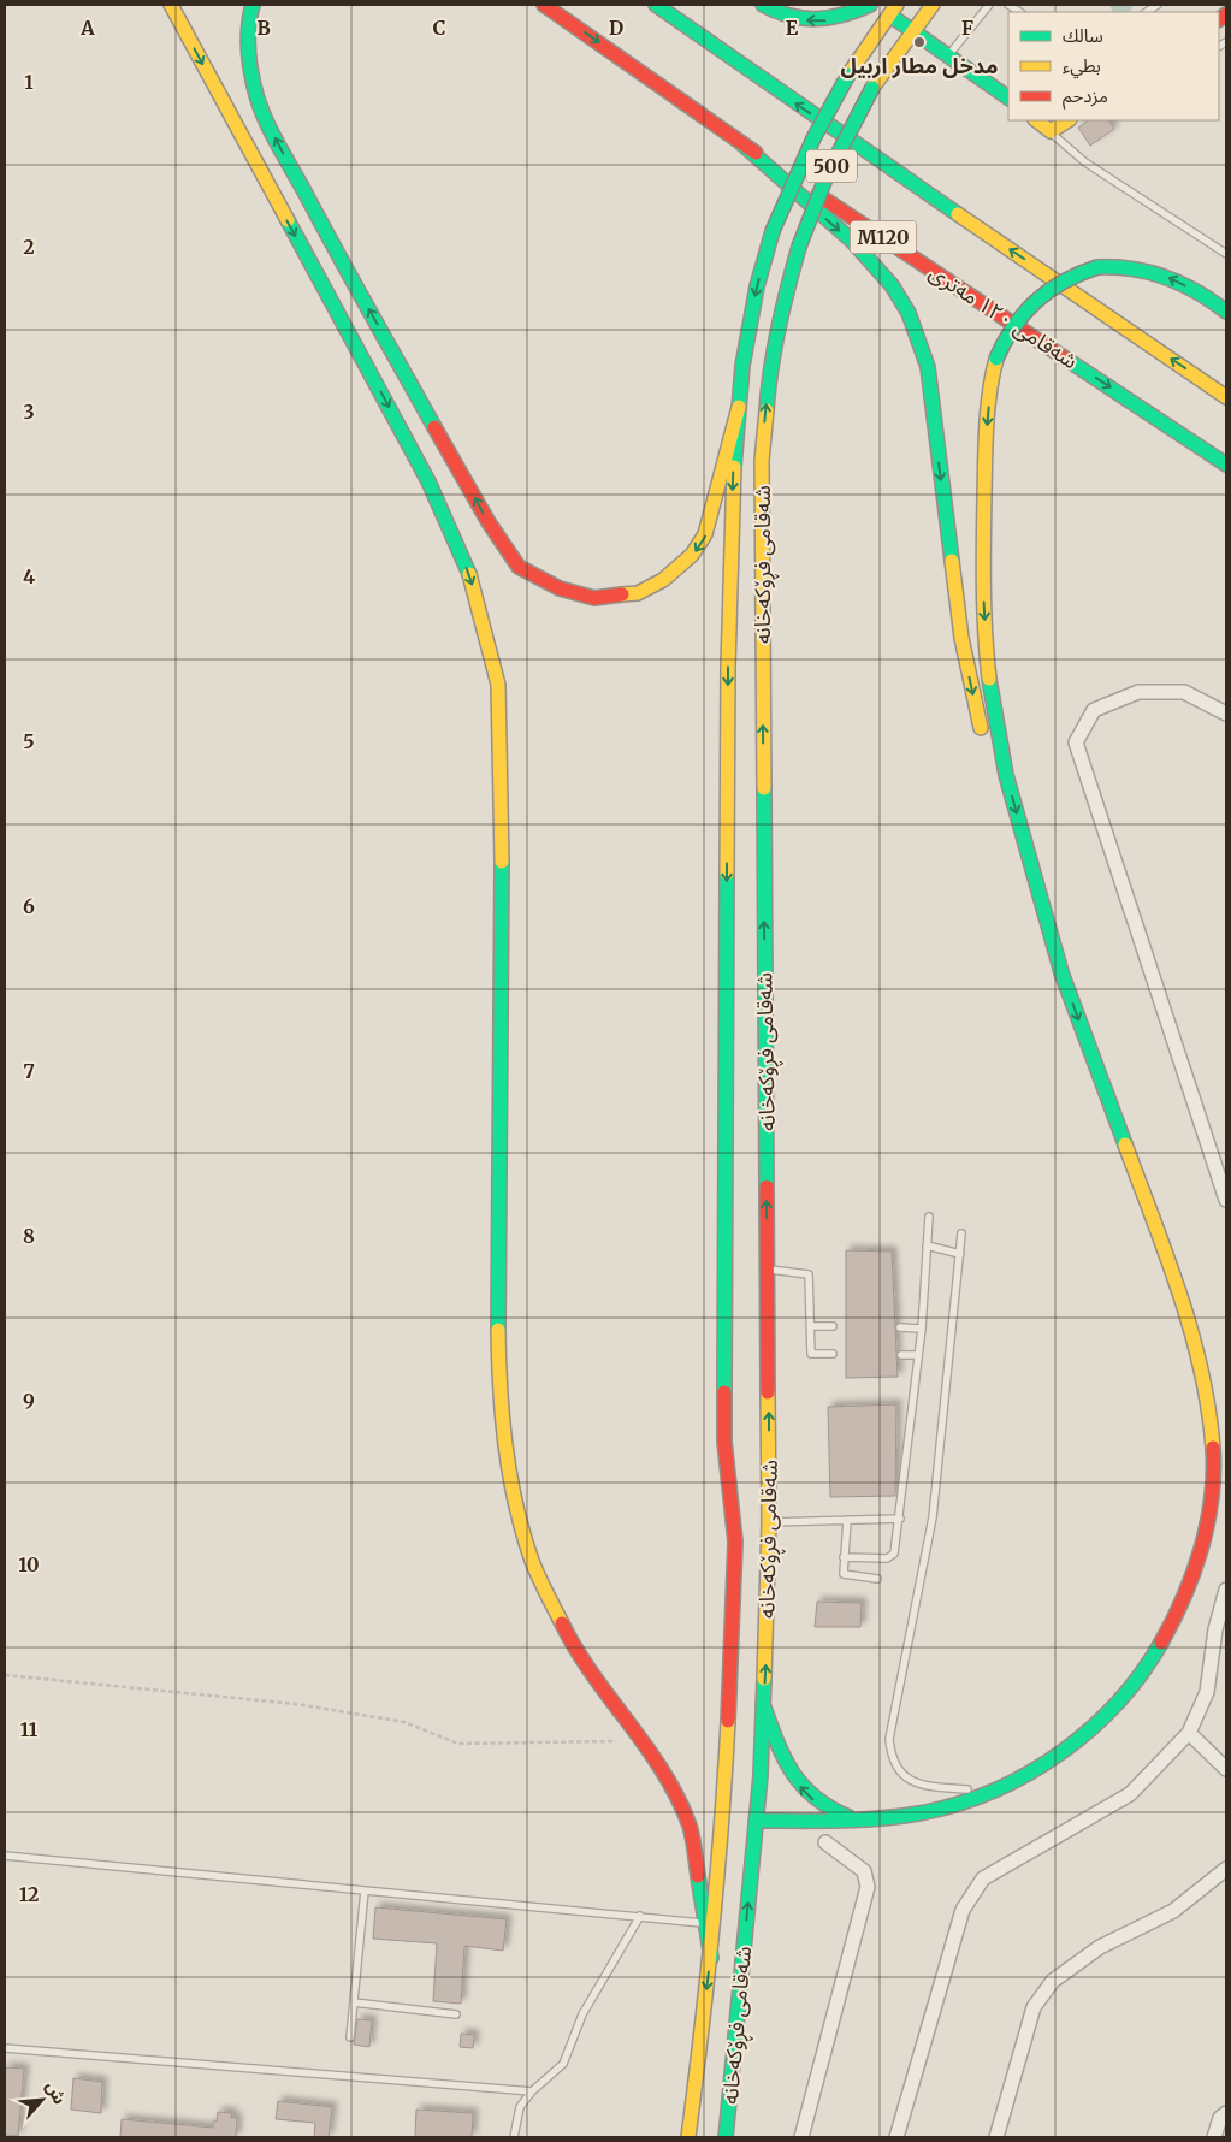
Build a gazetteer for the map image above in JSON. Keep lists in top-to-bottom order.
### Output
{
  "streets": {
    "main road": [
      "500",
      "M120",
      "شەقامی ١٢٠ مەتری",
      "شەقامی فڕۆکەخانە"
    ]
  },
  "places": ["مدخل مطار اربيل"],
  "legend": ["سالك", "بطيء", "مزدحم"],
  "north": "top right",
  "grid": {
    "columns": [
      "A",
      "B",
      "C",
      "D",
      "E",
      "F"
    ],
    "rows": [
      "1",
      "2",
      "3",
      "4",
      "5",
      "6",
      "7",
      "8",
      "9",
      "10",
      "11",
      "12"
    ]
  }
}
